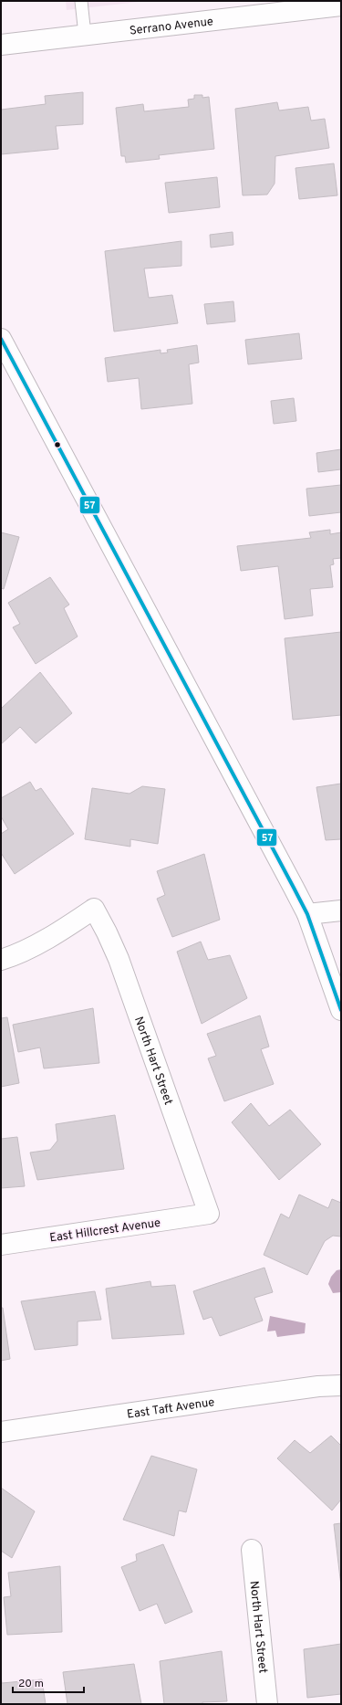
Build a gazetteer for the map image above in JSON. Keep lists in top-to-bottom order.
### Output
{
  "streets": {
    "street": [
      "Serrano Avenue",
      "North Hart Street",
      "East Hillcrest Avenue",
      "East Taft Avenue"
    ]
  },
  "crossings": [
    ["North Hart Street", "East Hillcrest Avenue"]
  ],
  "lines": ["transit line 57"],
  "scale_bar": "20 m"
}
